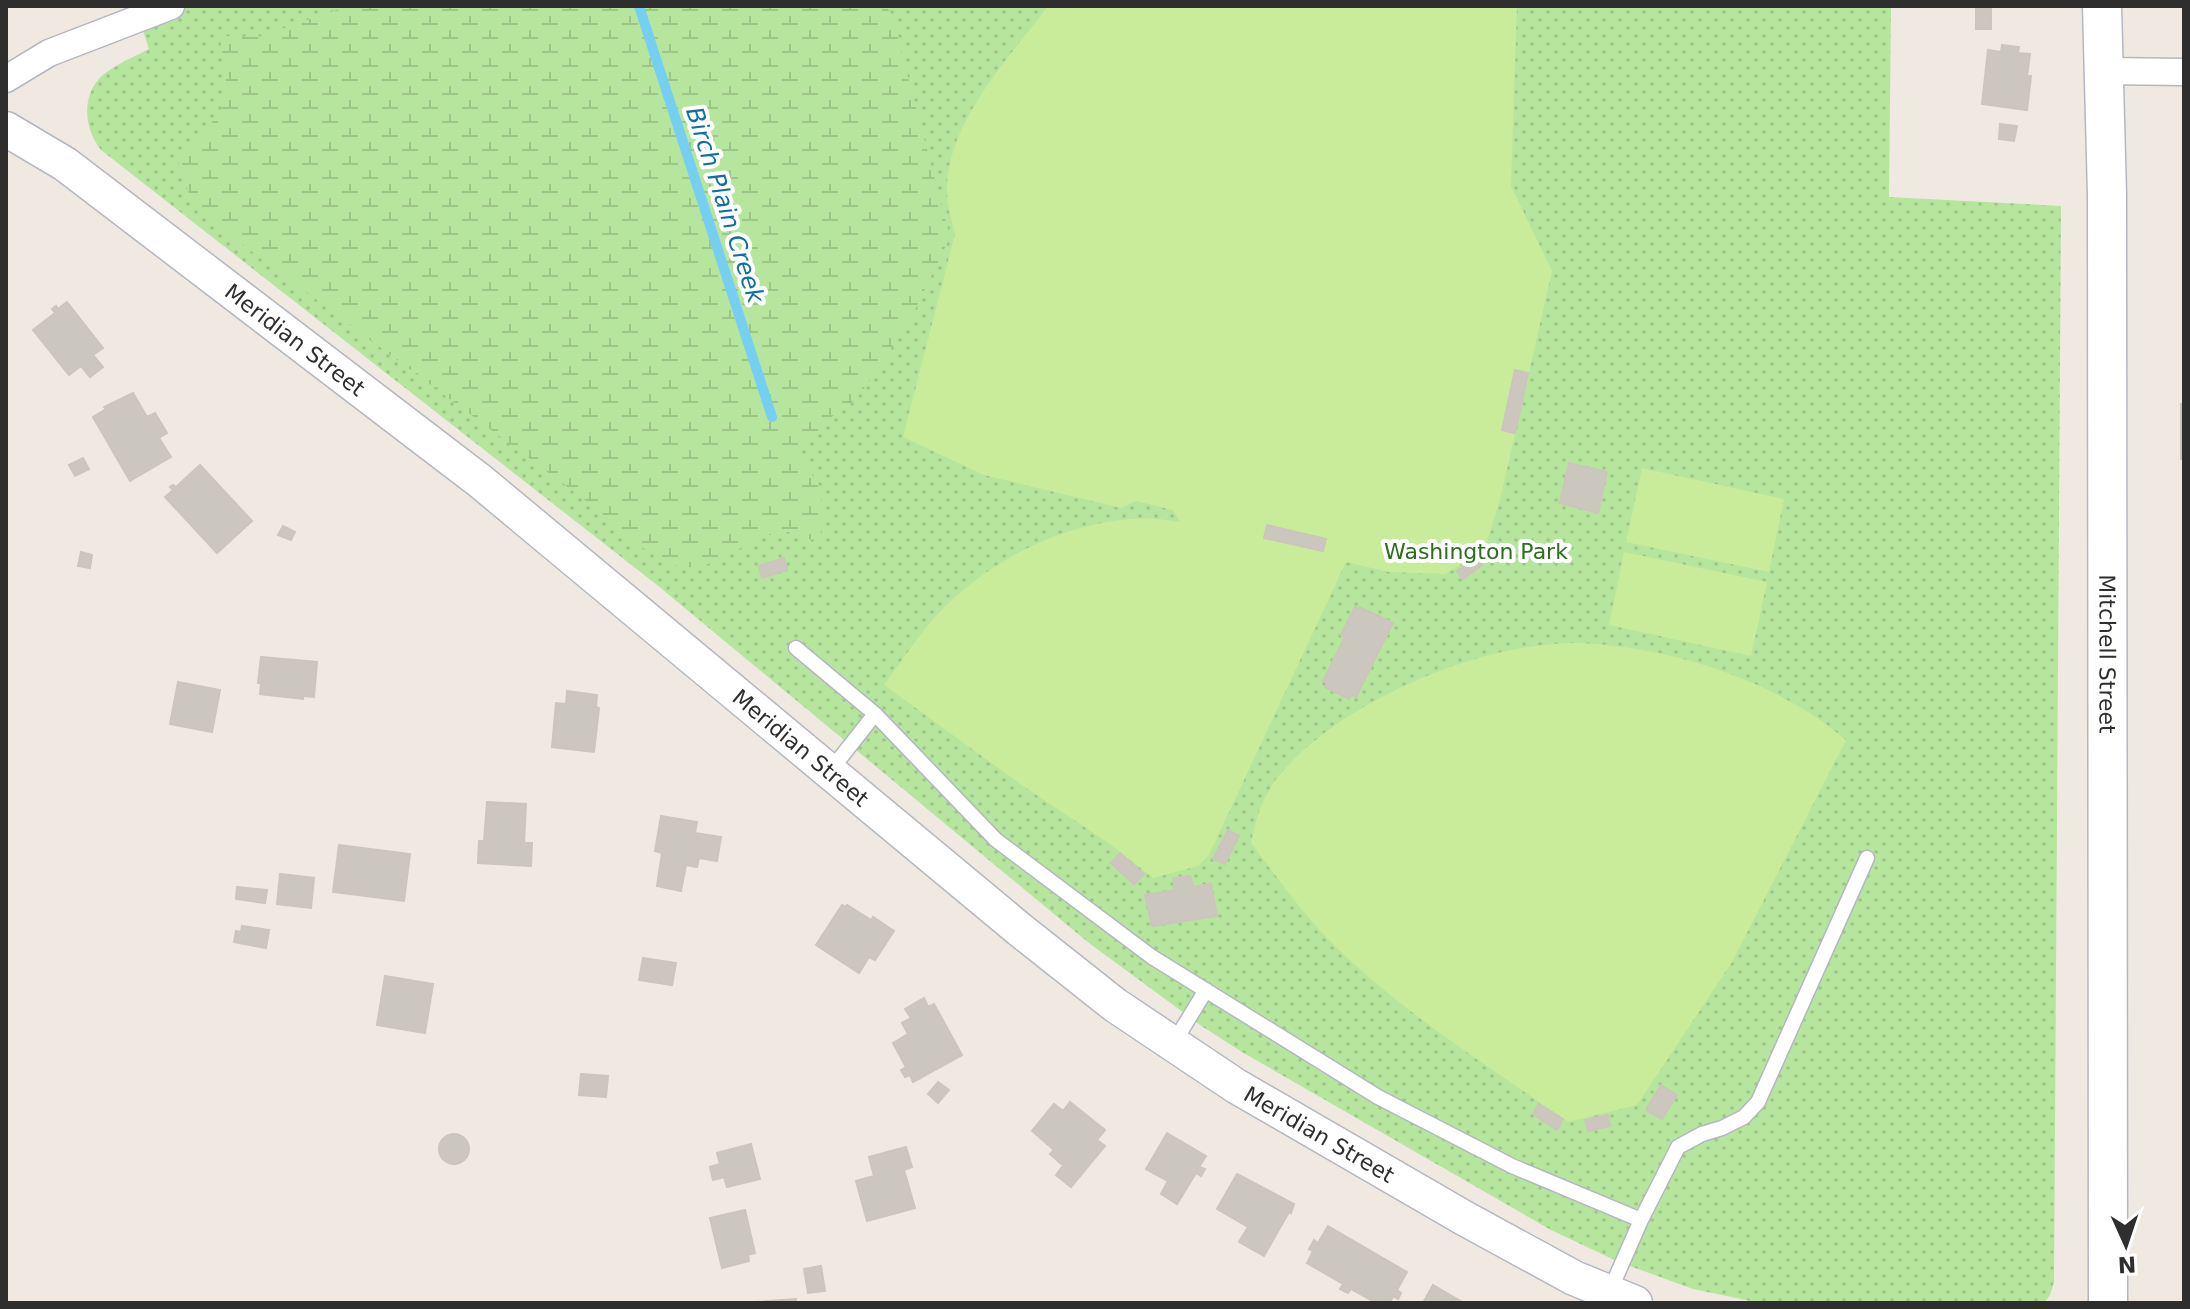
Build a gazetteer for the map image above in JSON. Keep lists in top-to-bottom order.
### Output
{
  "streets": {
    "main road": ["Mitchell Street"],
    "street": ["Meridian Street"]
  },
  "water": ["Birch Plain Creek"],
  "parks": ["Washington Park"],
  "north": "bottom"
}
